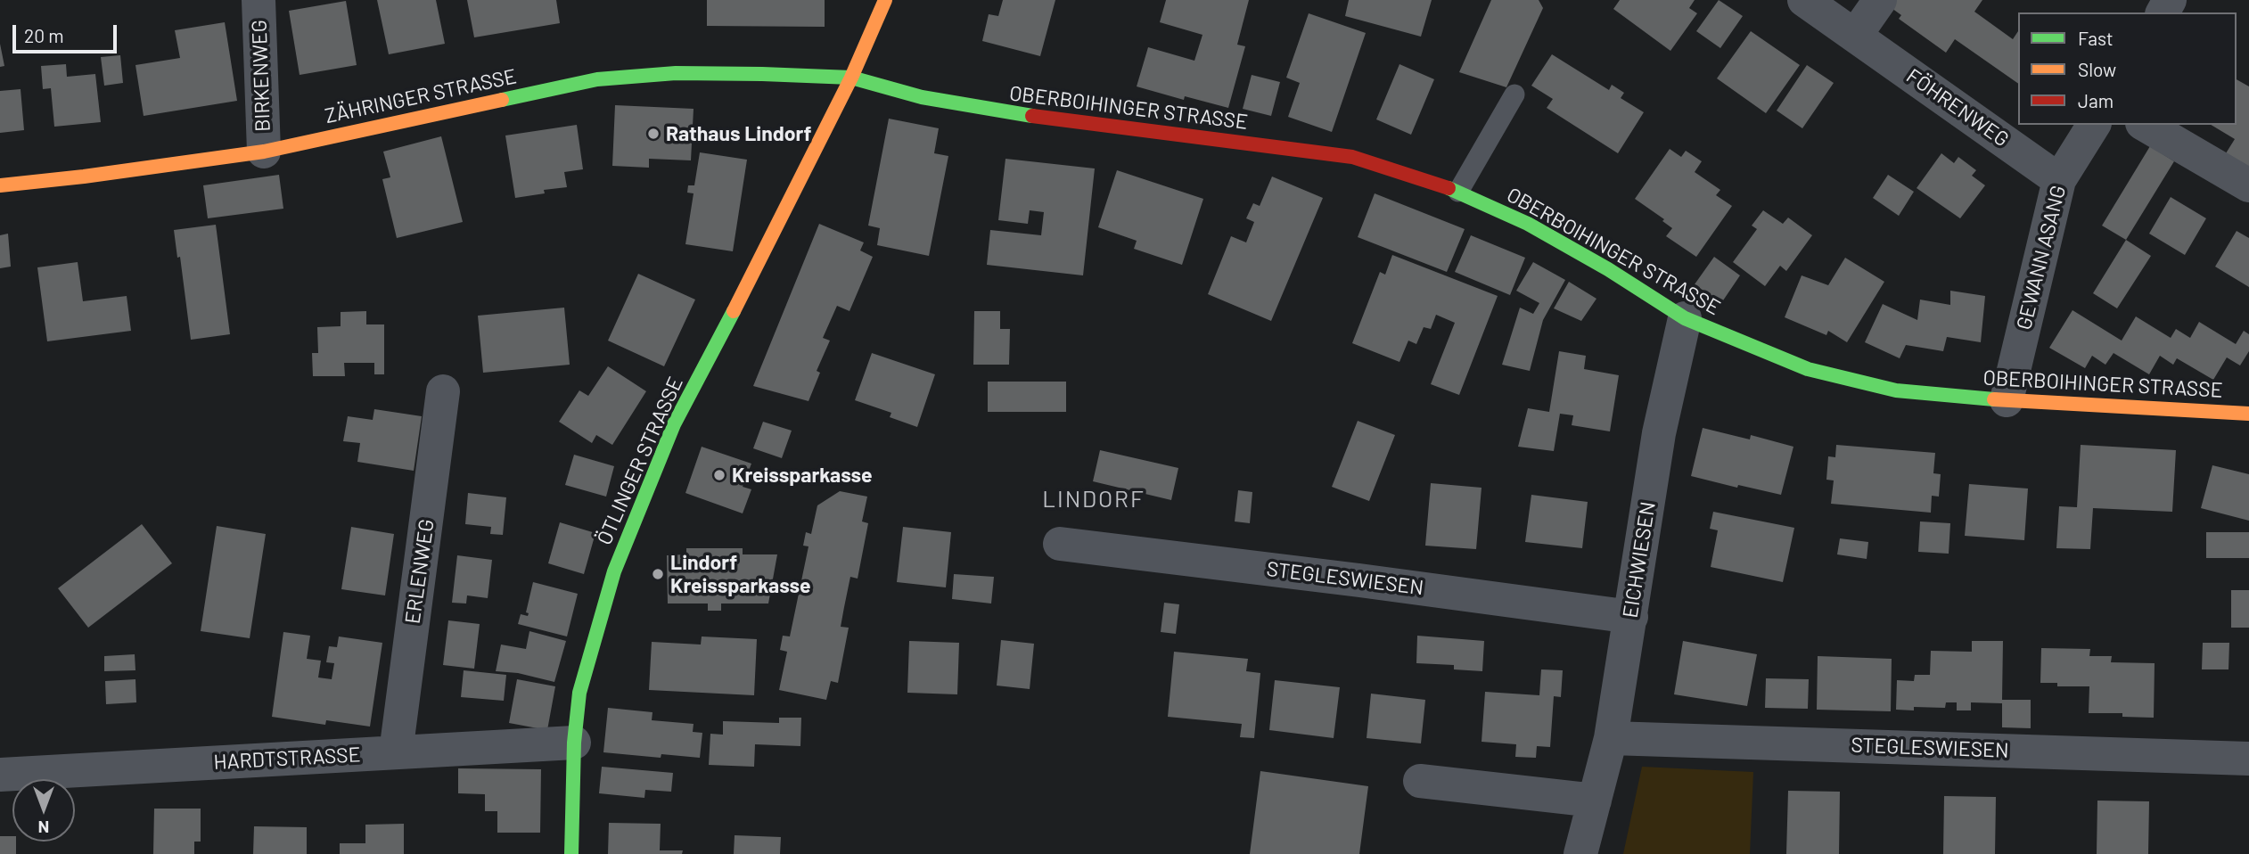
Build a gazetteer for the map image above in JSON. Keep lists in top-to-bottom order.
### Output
{
  "streets": {
    "street": [
      "BIRKENWEG",
      "ZÄHRINGER STRASSE",
      "OBERBOIHINGER STRASSE",
      "FÖHRENWEG",
      "GEWANN ASANG",
      "ÖTLINGER STRASSE",
      "EICHWIESEN",
      "ERLENWEG",
      "STEGLESWIESEN",
      "HARDTSTRASSE"
    ]
  },
  "crossings": [
    ["BIRKENWEG", "ZÄHRINGER STRASSE"],
    ["ZÄHRINGER STRASSE", "OBERBOIHINGER STRASSE"],
    ["ZÄHRINGER STRASSE", "ÖTLINGER STRASSE"],
    ["OBERBOIHINGER STRASSE", "GEWANN ASANG"],
    ["OBERBOIHINGER STRASSE", "ÖTLINGER STRASSE"],
    ["OBERBOIHINGER STRASSE", "EICHWIESEN"],
    ["FÖHRENWEG", "GEWANN ASANG"],
    ["ÖTLINGER STRASSE", "HARDTSTRASSE"],
    ["EICHWIESEN", "STEGLESWIESEN"],
    ["ERLENWEG", "HARDTSTRASSE"]
  ],
  "districts": ["LINDORF"],
  "places": ["Rathaus Lindorf", "Kreissparkasse", "Lindorf Kreissparkasse"],
  "legend": ["Fast", "Slow", "Jam"],
  "scale_bar": "20 m",
  "north": "bottom"
}
